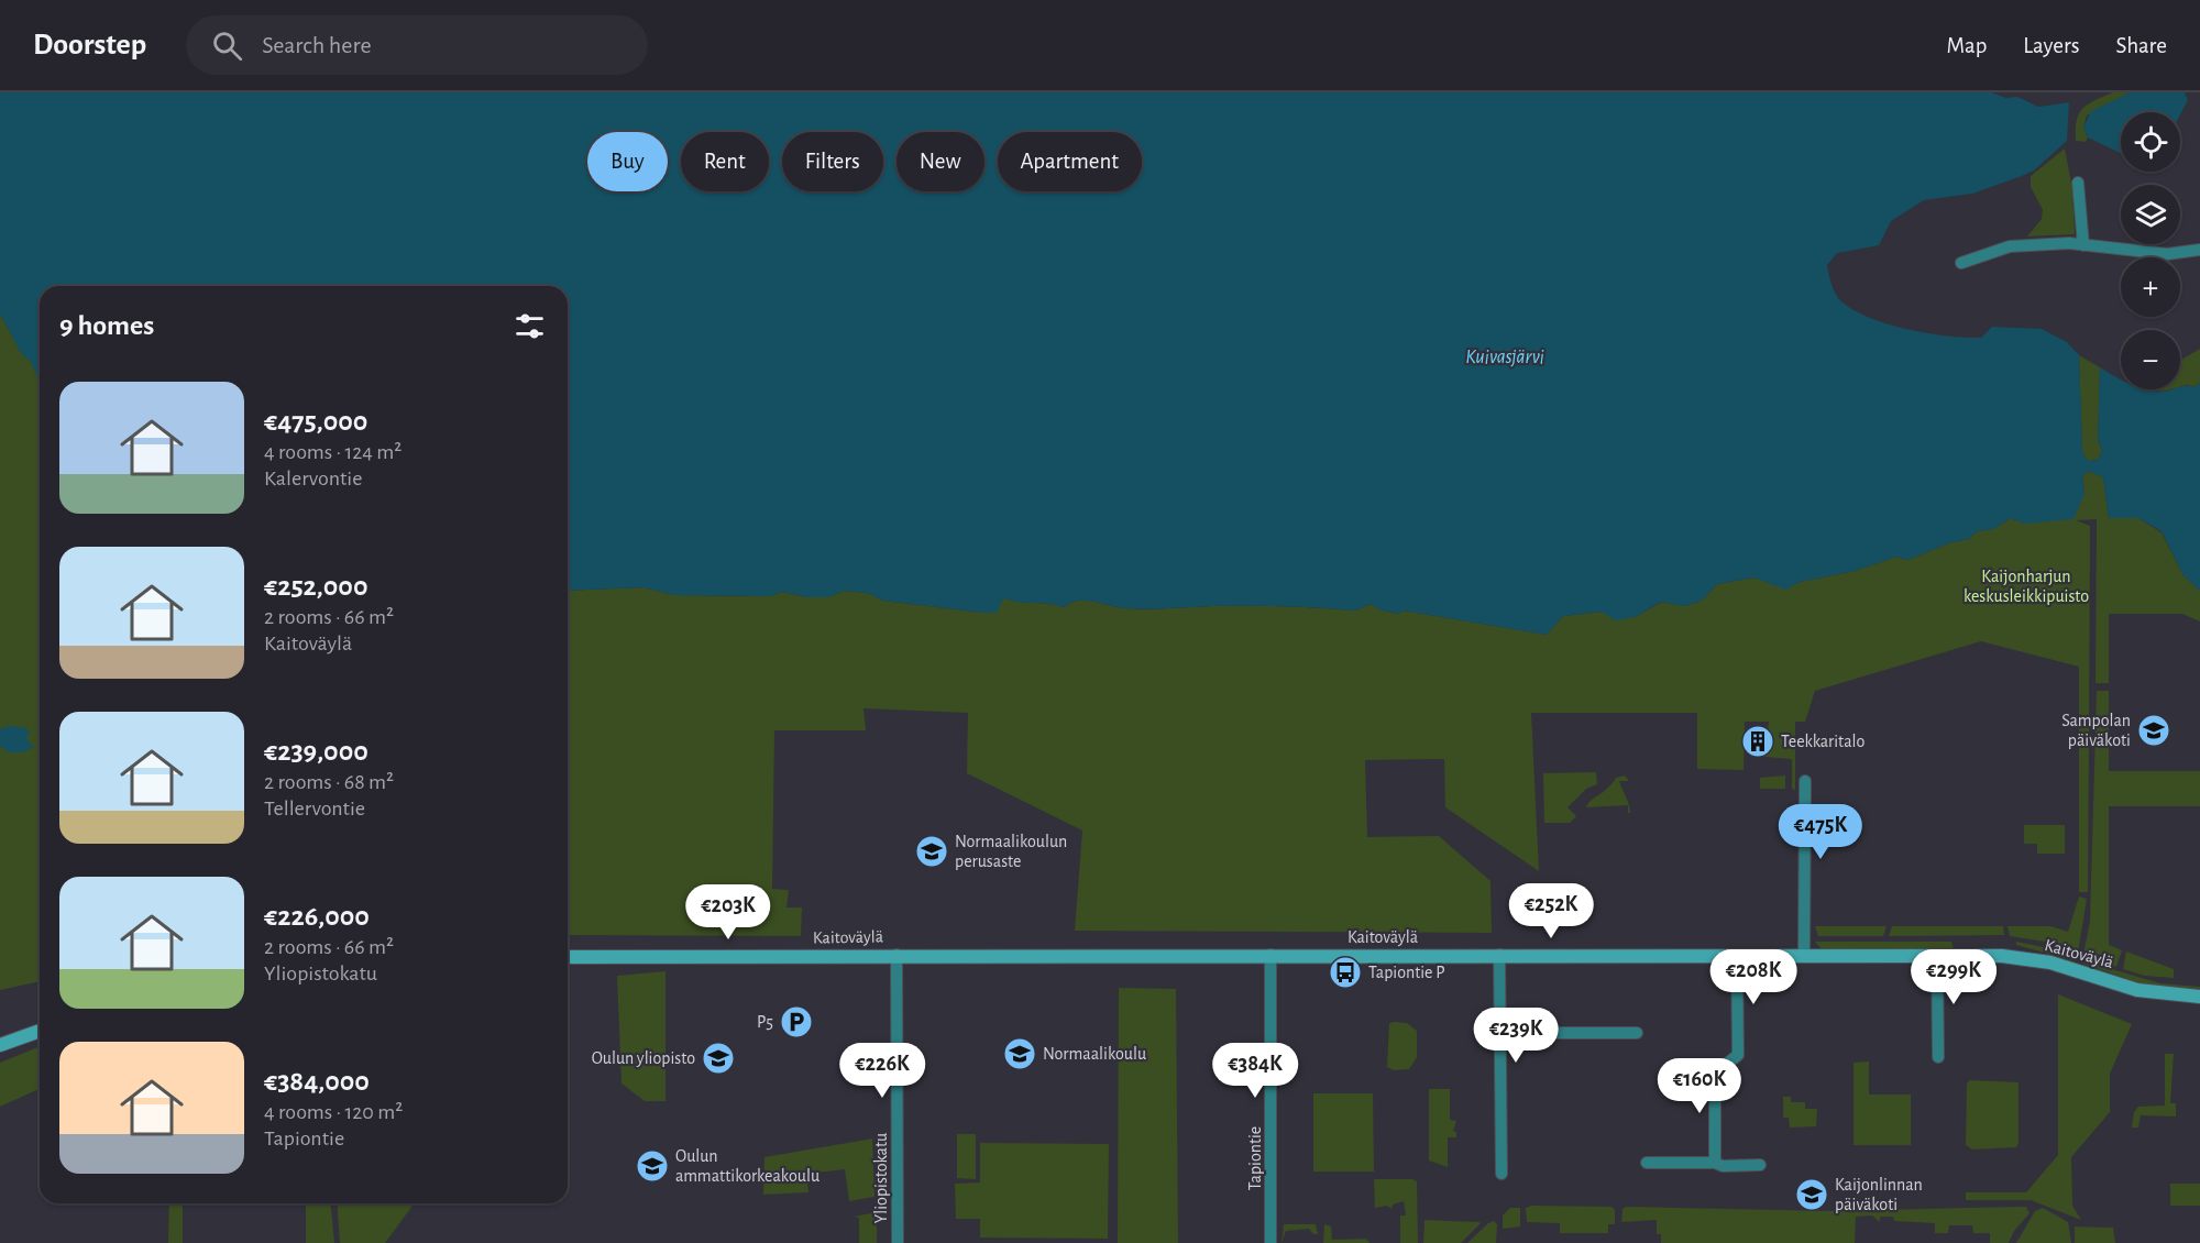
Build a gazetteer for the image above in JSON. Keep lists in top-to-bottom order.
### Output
{
  "streets": {
    "street": ["Kaitoväylä", "Tapiontie", "Yliopistokatu"]
  },
  "crossings": [
    ["Kaitoväylä", "Tapiontie"],
    ["Kaitoväylä", "Yliopistokatu"]
  ],
  "water": ["Kuivasjärvi"],
  "parks": ["Kaijonharjun keskusleikkipuisto"],
  "places": {
    "school or university": [
      "Sampolan päiväkoti",
      "Normaalikoulun perusaste",
      "Normaalikoulu",
      "Oulun yliopisto",
      "Oulun ammattikorkeakoulu",
      "Kaijonlinnan päiväkoti"
    ],
    "building": ["Teekkaritalo"],
    "bus stop": ["Tapiontie P"],
    "parking": ["P5"]
  },
  "page": {
    "header": "Doorstep",
    "search": "Search here",
    "nav": ["Map", "Layers", "Share"],
    "map_buttons": ["+", "−"],
    "chip": [
      "Buy",
      "Rent",
      "Filters",
      "New",
      "Apartment"
    ],
    "heading": "9 homes",
    "list": [
      {
        "name": "€475,000",
        "note": "4 rooms · 124 m² · Kalervontie"
      },
      {
        "name": "€252,000",
        "note": "2 rooms · 66 m² · Kaitoväylä"
      },
      {
        "name": "€239,000",
        "note": "2 rooms · 68 m² · Tellervontie"
      },
      {
        "name": "€226,000",
        "note": "2 rooms · 66 m² · Yliopistokatu"
      },
      {
        "name": "€384,000",
        "note": "4 rooms · 120 m² · Tapiontie"
      }
    ],
    "price": [
      "€475K",
      "€252K",
      "€203K",
      "€208K",
      "€299K",
      "€239K",
      "€226K",
      "€384K",
      "€160K"
    ]
  }
}
